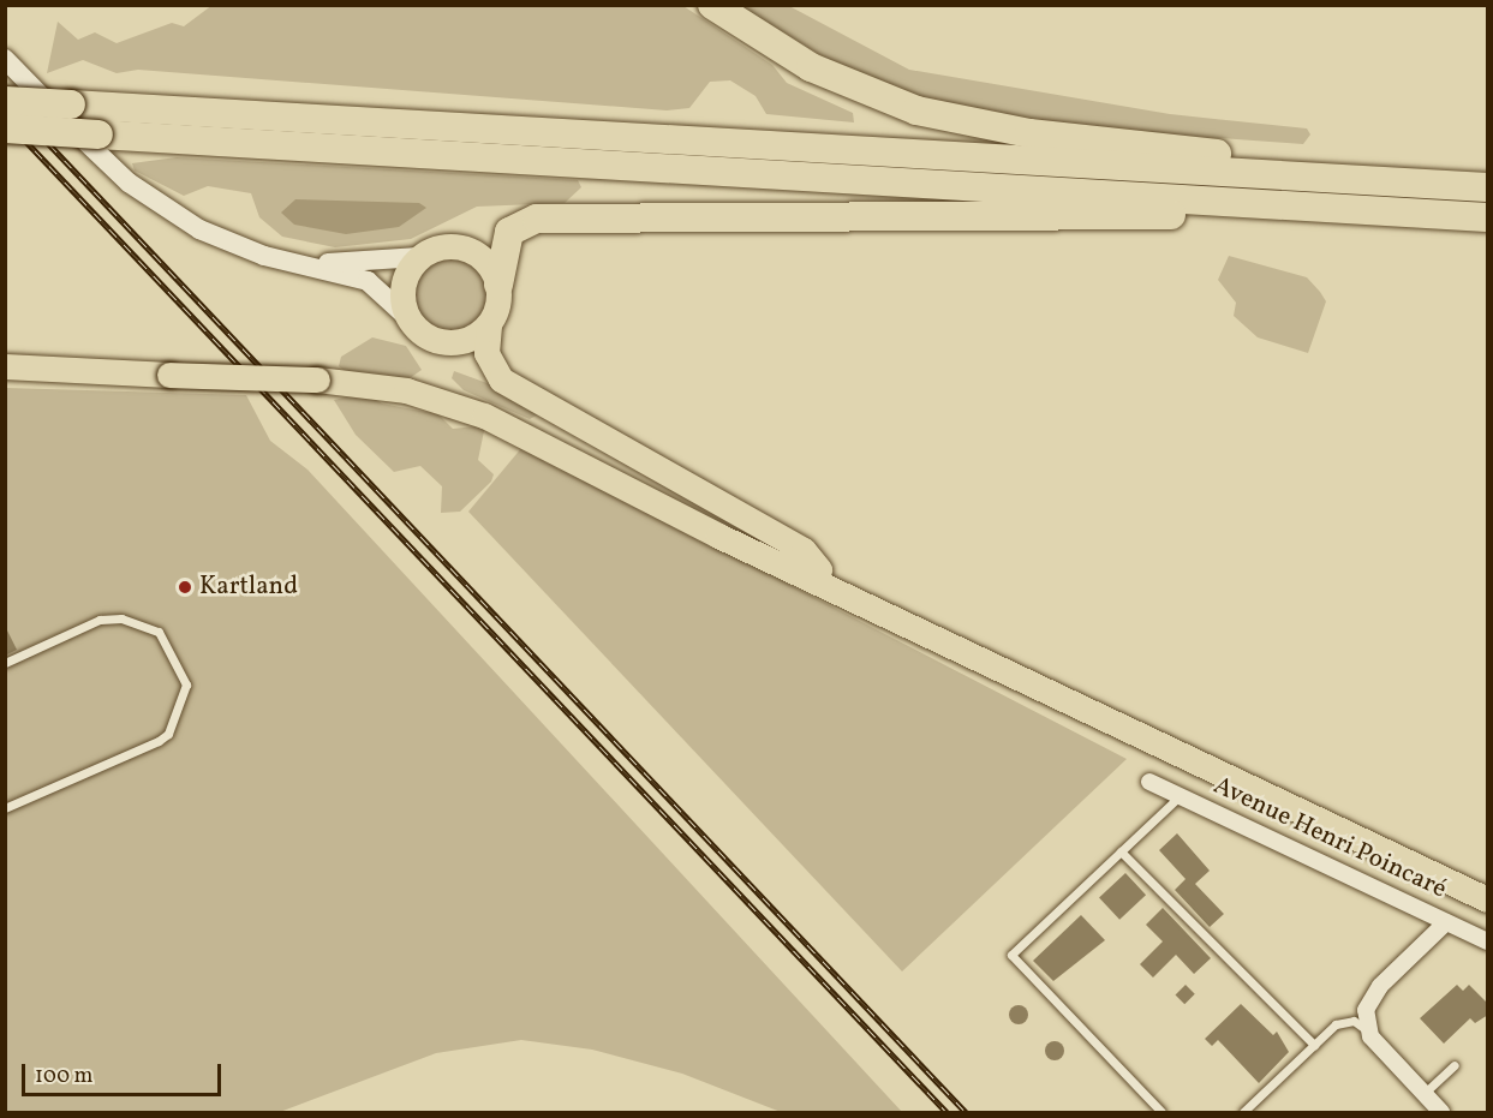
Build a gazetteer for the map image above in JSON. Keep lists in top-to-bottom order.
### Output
{
  "streets": {
    "street": ["Avenue Henri Poincaré"]
  },
  "places": ["Kartland"],
  "scale_bar": "100 m"
}
